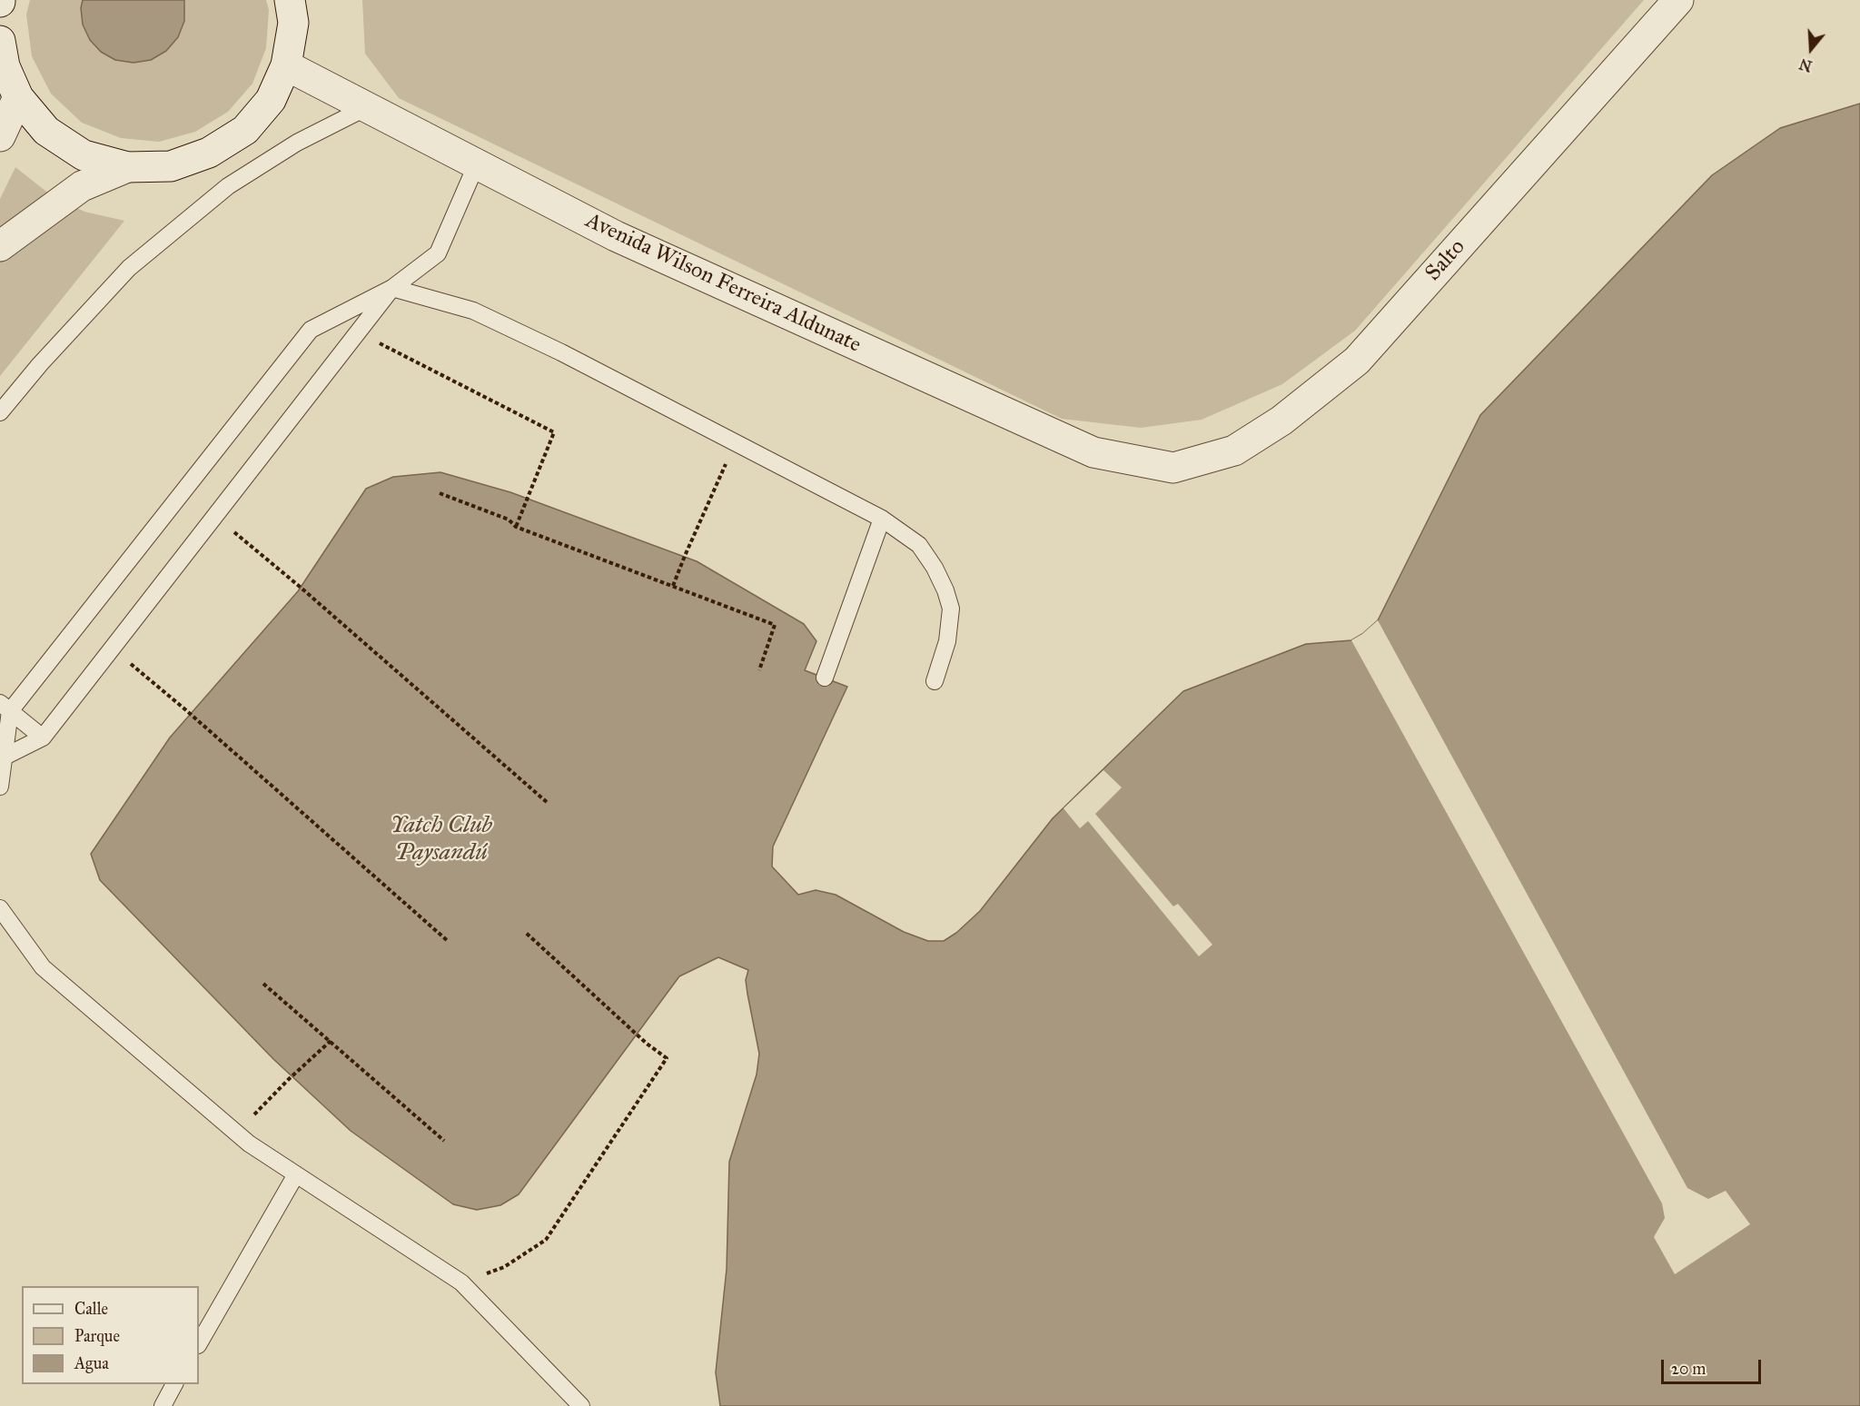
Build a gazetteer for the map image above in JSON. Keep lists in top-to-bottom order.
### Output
{
  "streets": {
    "street": ["Salto", "Avenida Wilson Ferreira Aldunate"]
  },
  "crossings": [
    ["Salto", "Avenida Wilson Ferreira Aldunate"]
  ],
  "water": ["Yatch Club Paysandú"],
  "legend": ["Calle", "Parque", "Agua"],
  "scale_bar": "20 m",
  "north": "bottom"
}
